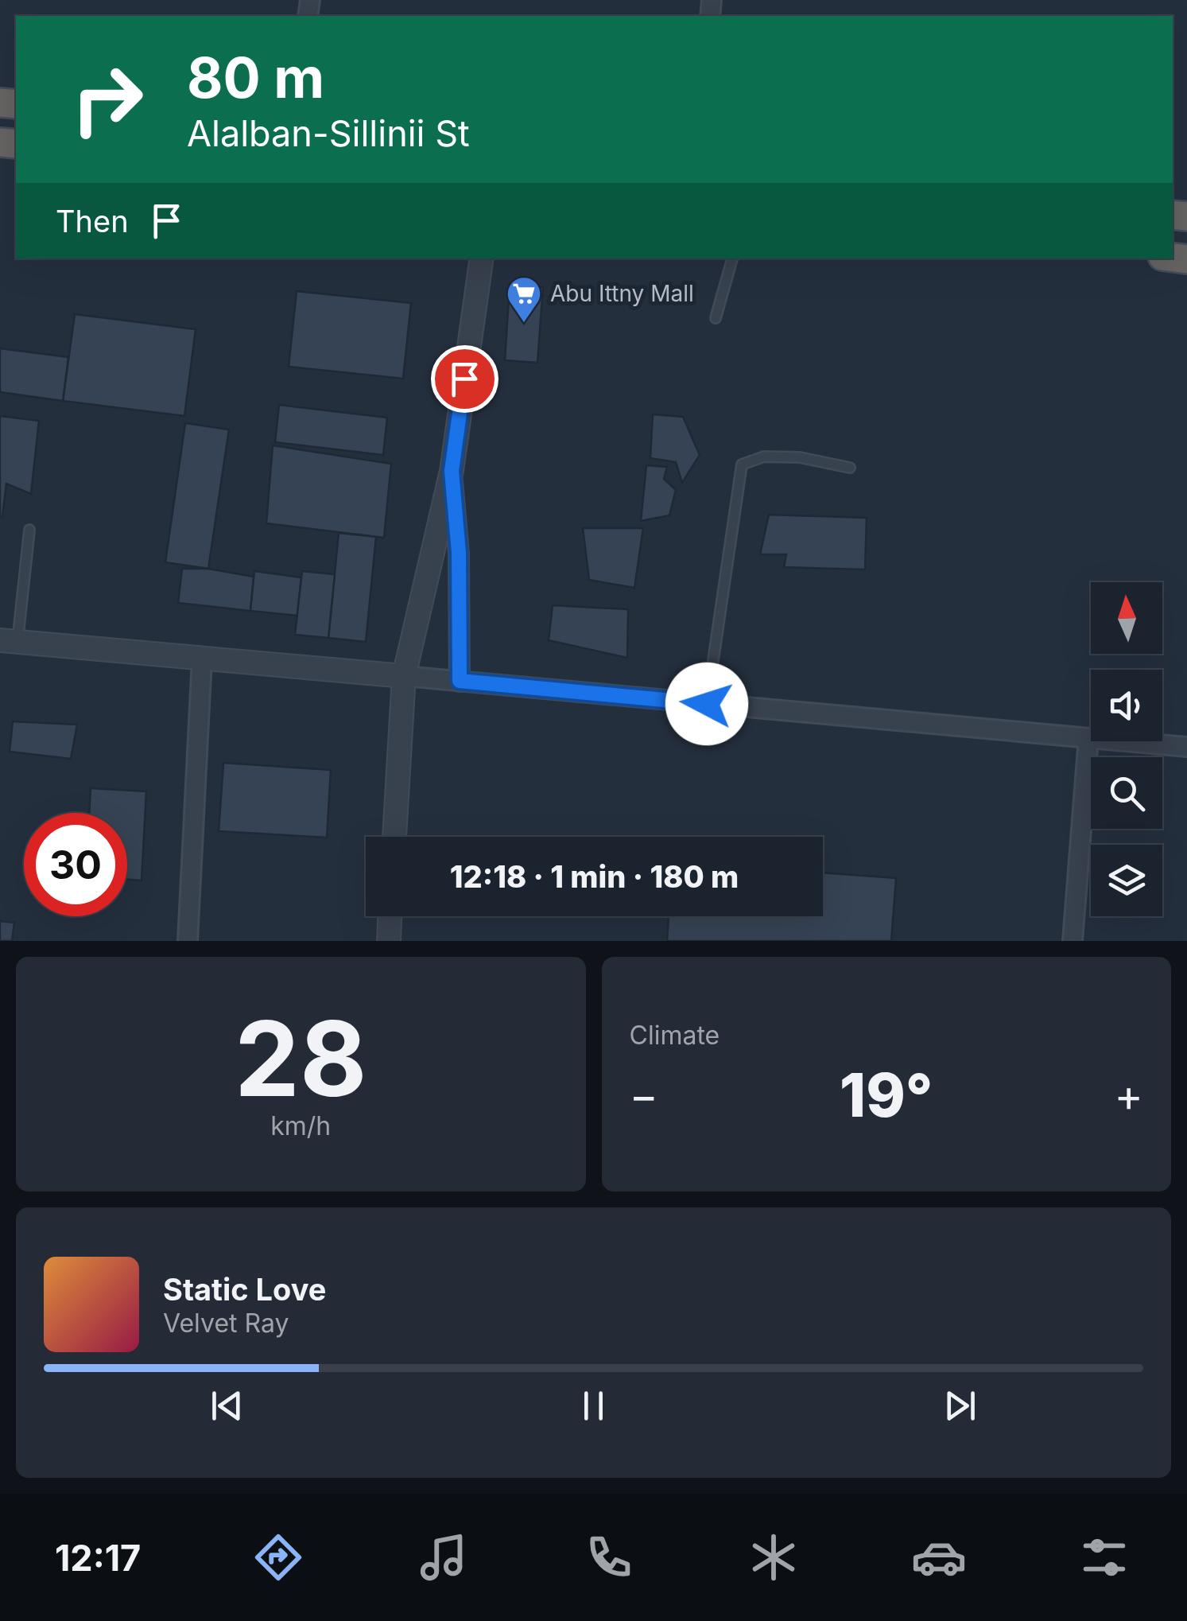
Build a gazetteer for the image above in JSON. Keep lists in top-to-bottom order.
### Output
{
  "places": {
    "supermarket": ["Abu Ittny Mall"]
  },
  "north": "top",
  "page": {
    "turn": ["80 m", "Alalban-Sillinii St"],
    "then": "Then",
    "limit": "30",
    "trip": "12:18 · 1 min · 180 m",
    "tile": [
      ["28", "km/h"],
      "Climate"
    ],
    "heat": ["−", "19°", "+"],
    "song": ["Static Love", "Velvet Ray"],
    "tabs": "12:17"
  }
}
